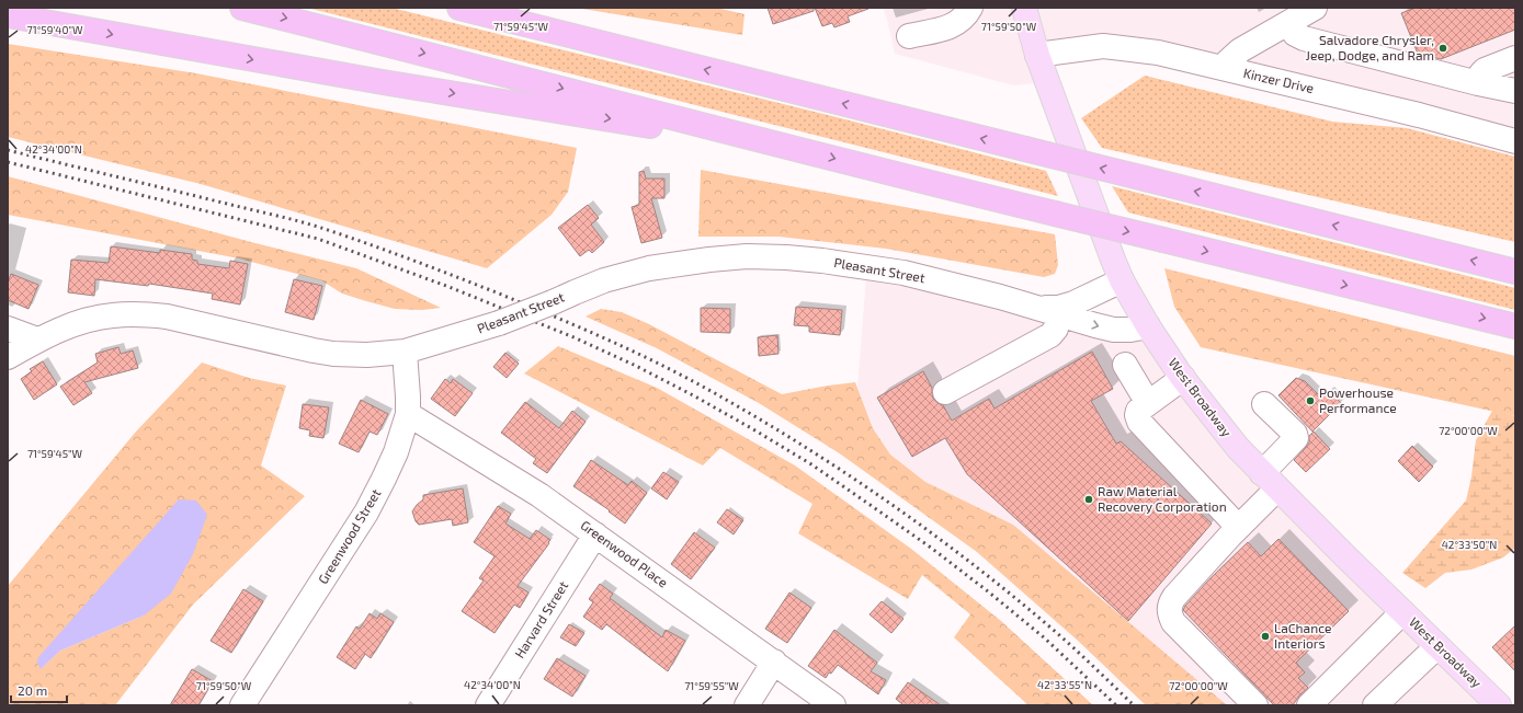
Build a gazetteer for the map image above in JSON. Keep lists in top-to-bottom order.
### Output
{
  "streets": {
    "main road": ["West Broadway"],
    "street": [
      "Kinzer Drive",
      "Pleasant Street",
      "Greenwood Street",
      "Greenwood Place",
      "Harvard Street"
    ]
  },
  "crossings": [
    ["Kinzer Drive", "West Broadway"],
    ["Pleasant Street", "West Broadway"],
    ["Pleasant Street", "Greenwood Street"],
    ["Greenwood Street", "Greenwood Place"],
    ["Greenwood Place", "Harvard Street"]
  ],
  "places": [
    "Salvadore Chrysler, Jeep, Dodge, and Ram",
    "Powerhouse Performance",
    "Raw Material Recovery Corporation",
    "LaChance Interiors"
  ],
  "scale_bar": "20 m",
  "coordinates": [
    "71°59'45\"W",
    "71°59'50\"W",
    "71°59'40\"W",
    "42°34'00\"N",
    "72°00'00\"W",
    "42°33'50\"N",
    "42°33'55\"N",
    "71°59'55\"W"
  ]
}
